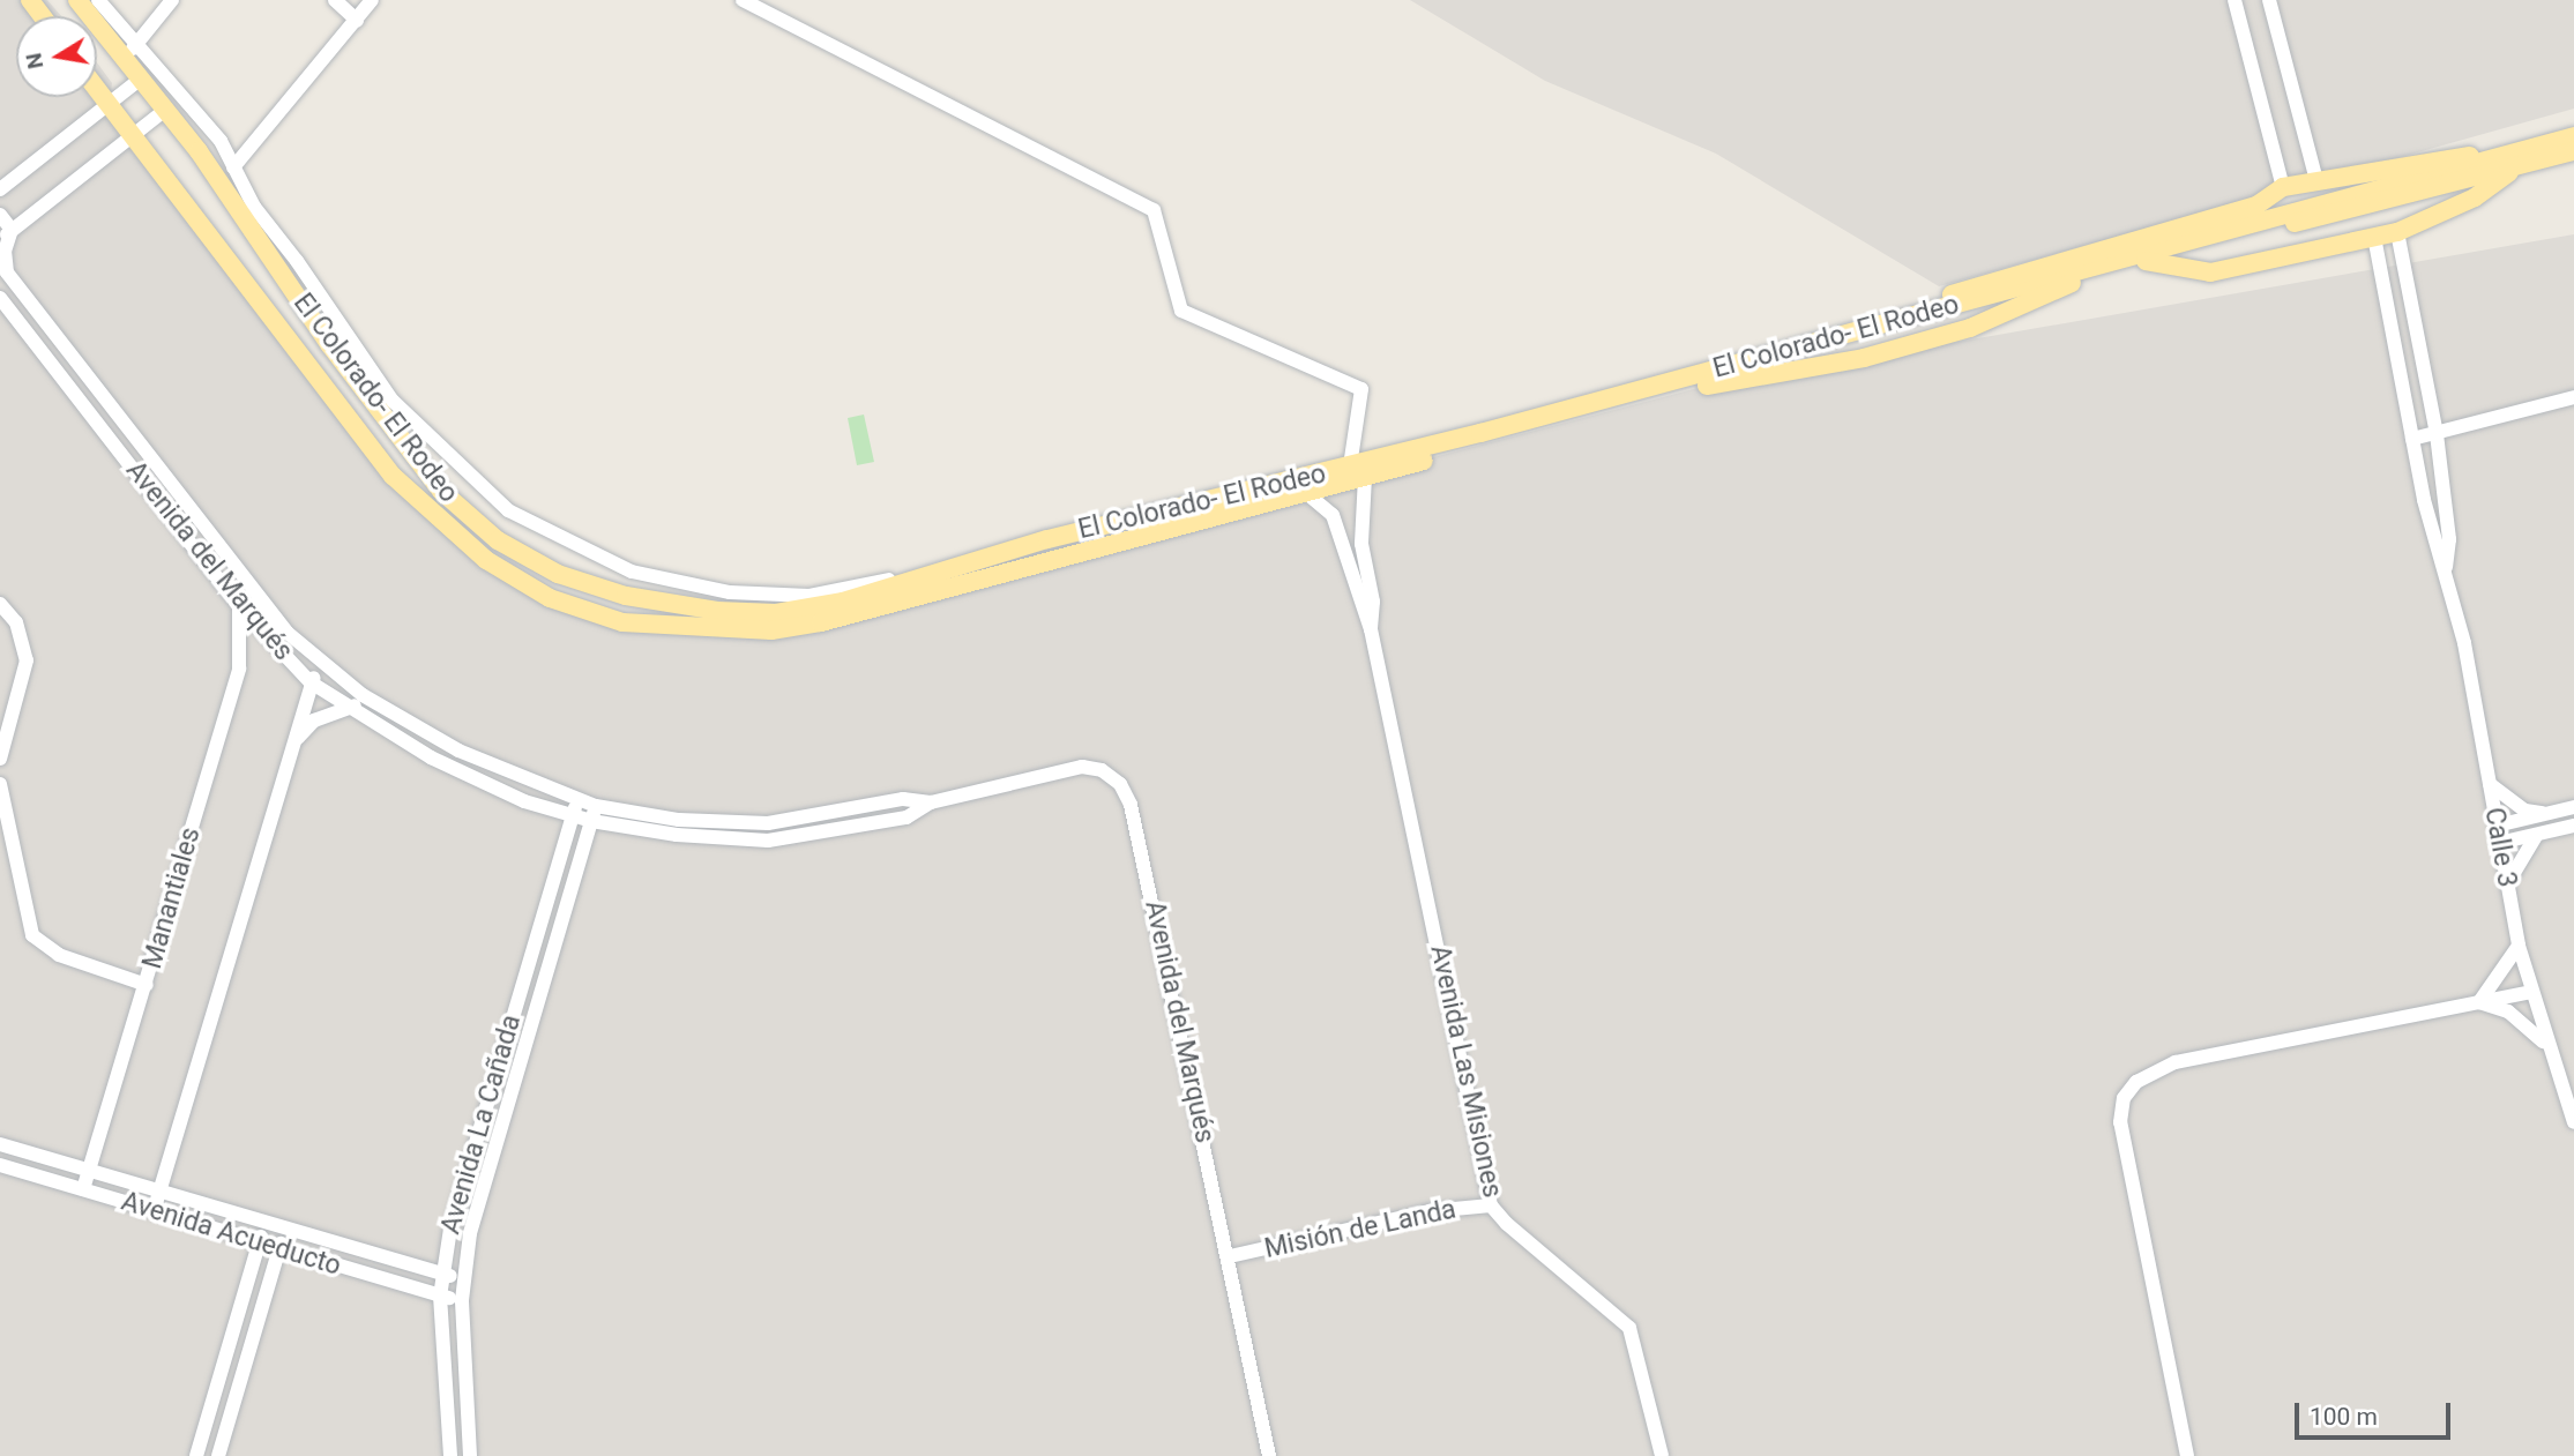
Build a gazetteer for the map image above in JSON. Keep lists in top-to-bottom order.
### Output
{
  "streets": {
    "main road": ["El Colorado- El Rodeo"],
    "street": [
      "Avenida del Marqués",
      "Calle 3",
      "Manantiales",
      "Avenida Las Misiones",
      "Avenida La Cañada",
      "Misión de Landa",
      "Avenida Acueducto"
    ]
  },
  "crossings": [
    ["El Colorado- El Rodeo", "Avenida Las Misiones"],
    ["Avenida del Marqués", "Manantiales"],
    ["Avenida del Marqués", "Avenida La Cañada"],
    ["Avenida del Marqués", "Misión de Landa"],
    ["Manantiales", "Avenida Acueducto"],
    ["Avenida Las Misiones", "Misión de Landa"],
    ["Avenida La Cañada", "Avenida Acueducto"]
  ],
  "scale_bar": "100 m",
  "north": "left"
}
